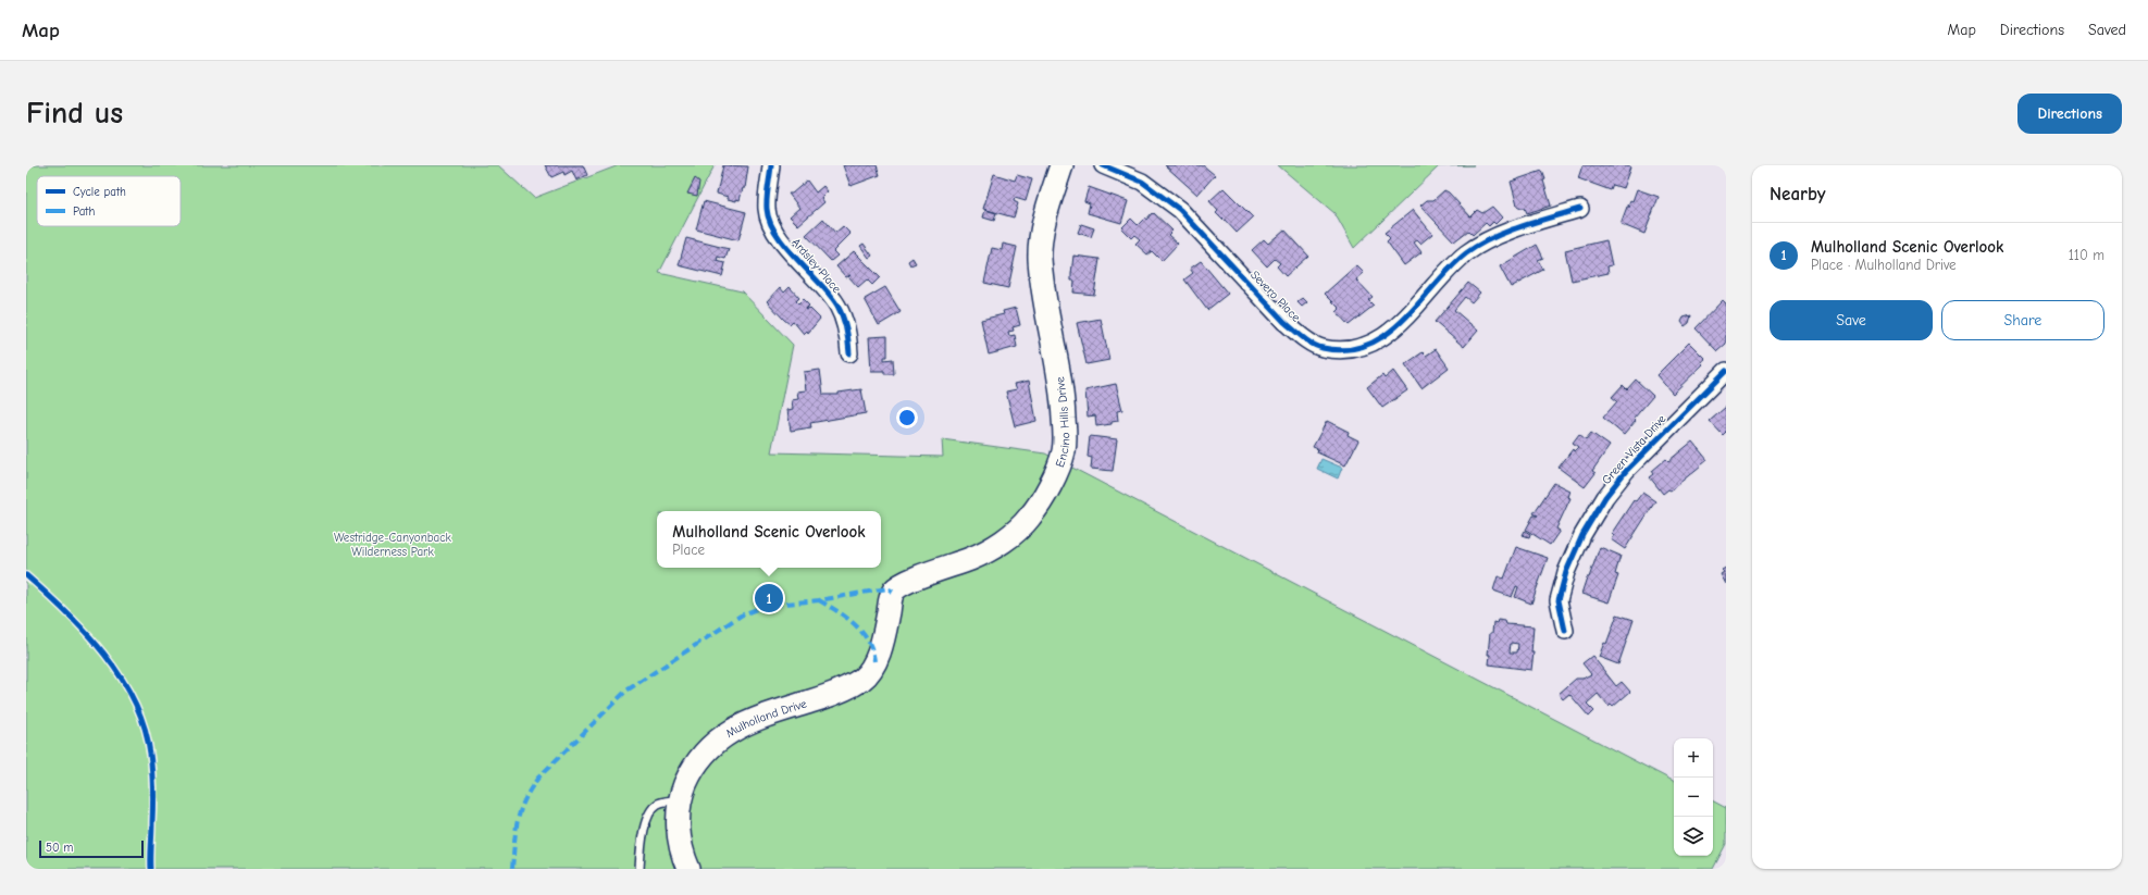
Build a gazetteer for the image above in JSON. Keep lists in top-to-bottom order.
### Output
{
  "streets": {
    "main road": ["Encino Hills Drive", "Mulholland Drive"],
    "street": ["Ardsley Place", "Severo Place", "Green Vista Drive"]
  },
  "crossings": [
    ["Encino Hills Drive", "Mulholland Drive"]
  ],
  "parks": ["Westridge-Canyonback Wilderness Park"],
  "legend": ["Cycle path", "Path"],
  "scale_bar": "50 m",
  "page": {
    "header": "Map",
    "nav": ["Map", "Directions", "Saved"],
    "buttons": [
      "Directions",
      ["Save", "Share"]
    ],
    "title": "Find us",
    "heading": "Nearby",
    "list": [
      {
        "mark": "1",
        "name": "Mulholland Scenic Overlook",
        "note": "Place · Mulholland Drive",
        "value": "110 m"
      }
    ],
    "popup": ["Mulholland Scenic Overlook", "Place"],
    "pins": "1",
    "map_buttons": ["+", "−"],
    "scale": "50 m"
  }
}
